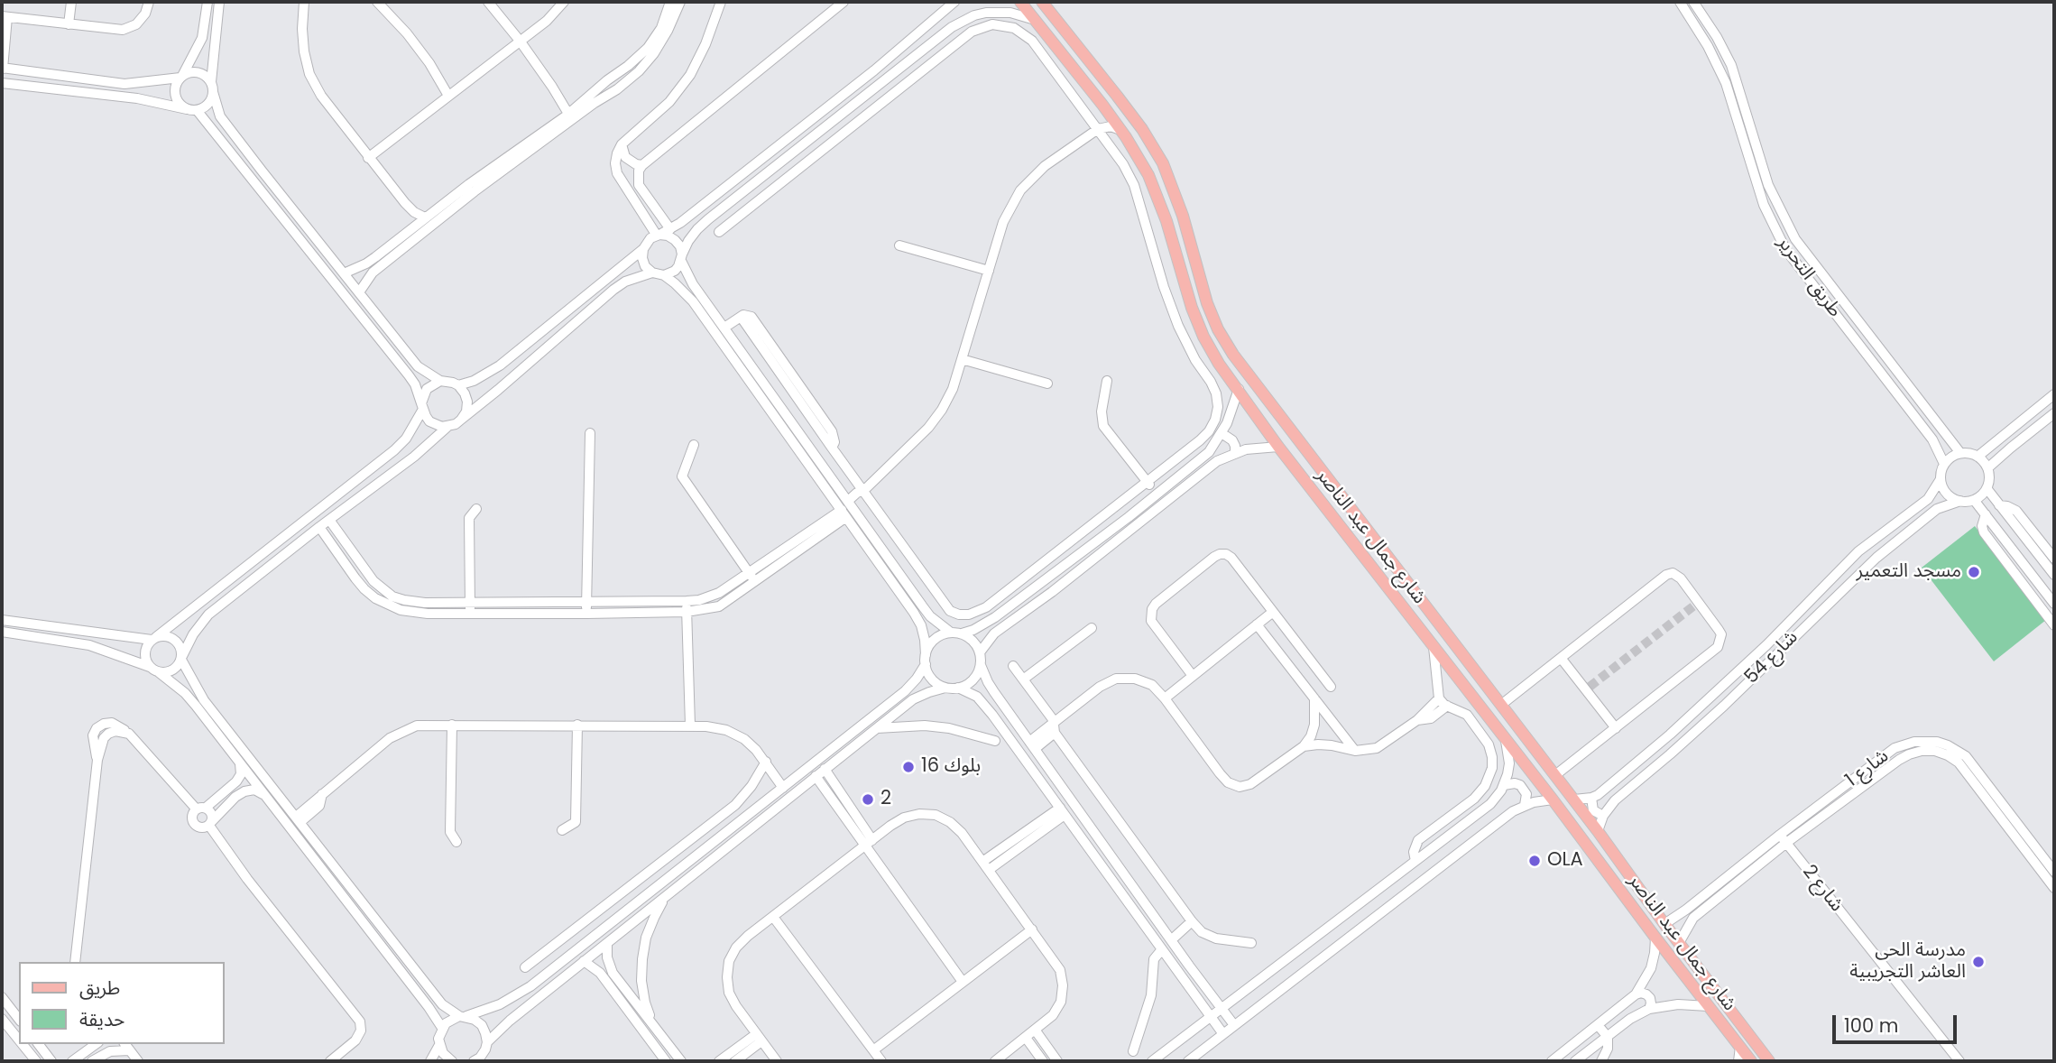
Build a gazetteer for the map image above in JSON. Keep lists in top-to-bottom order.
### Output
{
  "streets": {
    "main road": ["شارع جمال عبد الناصر"],
    "street": [
      "طريق التحرير",
      "شارع 54",
      "شارع 1",
      "شارع 2"
    ]
  },
  "crossings": [
    ["طريق التحرير", "شارع 54"],
    ["شارع جمال عبد الناصر", "شارع 54"],
    ["شارع جمال عبد الناصر", "شارع 1"],
    ["شارع 1", "شارع 2"]
  ],
  "places": [
    "مسجد التعمير",
    "بلوك 16",
    "2",
    "OLA",
    "مدرسة الحى العاشر التجريبية"
  ],
  "legend": ["طريق", "حديقة"],
  "scale_bar": "100 m"
}
